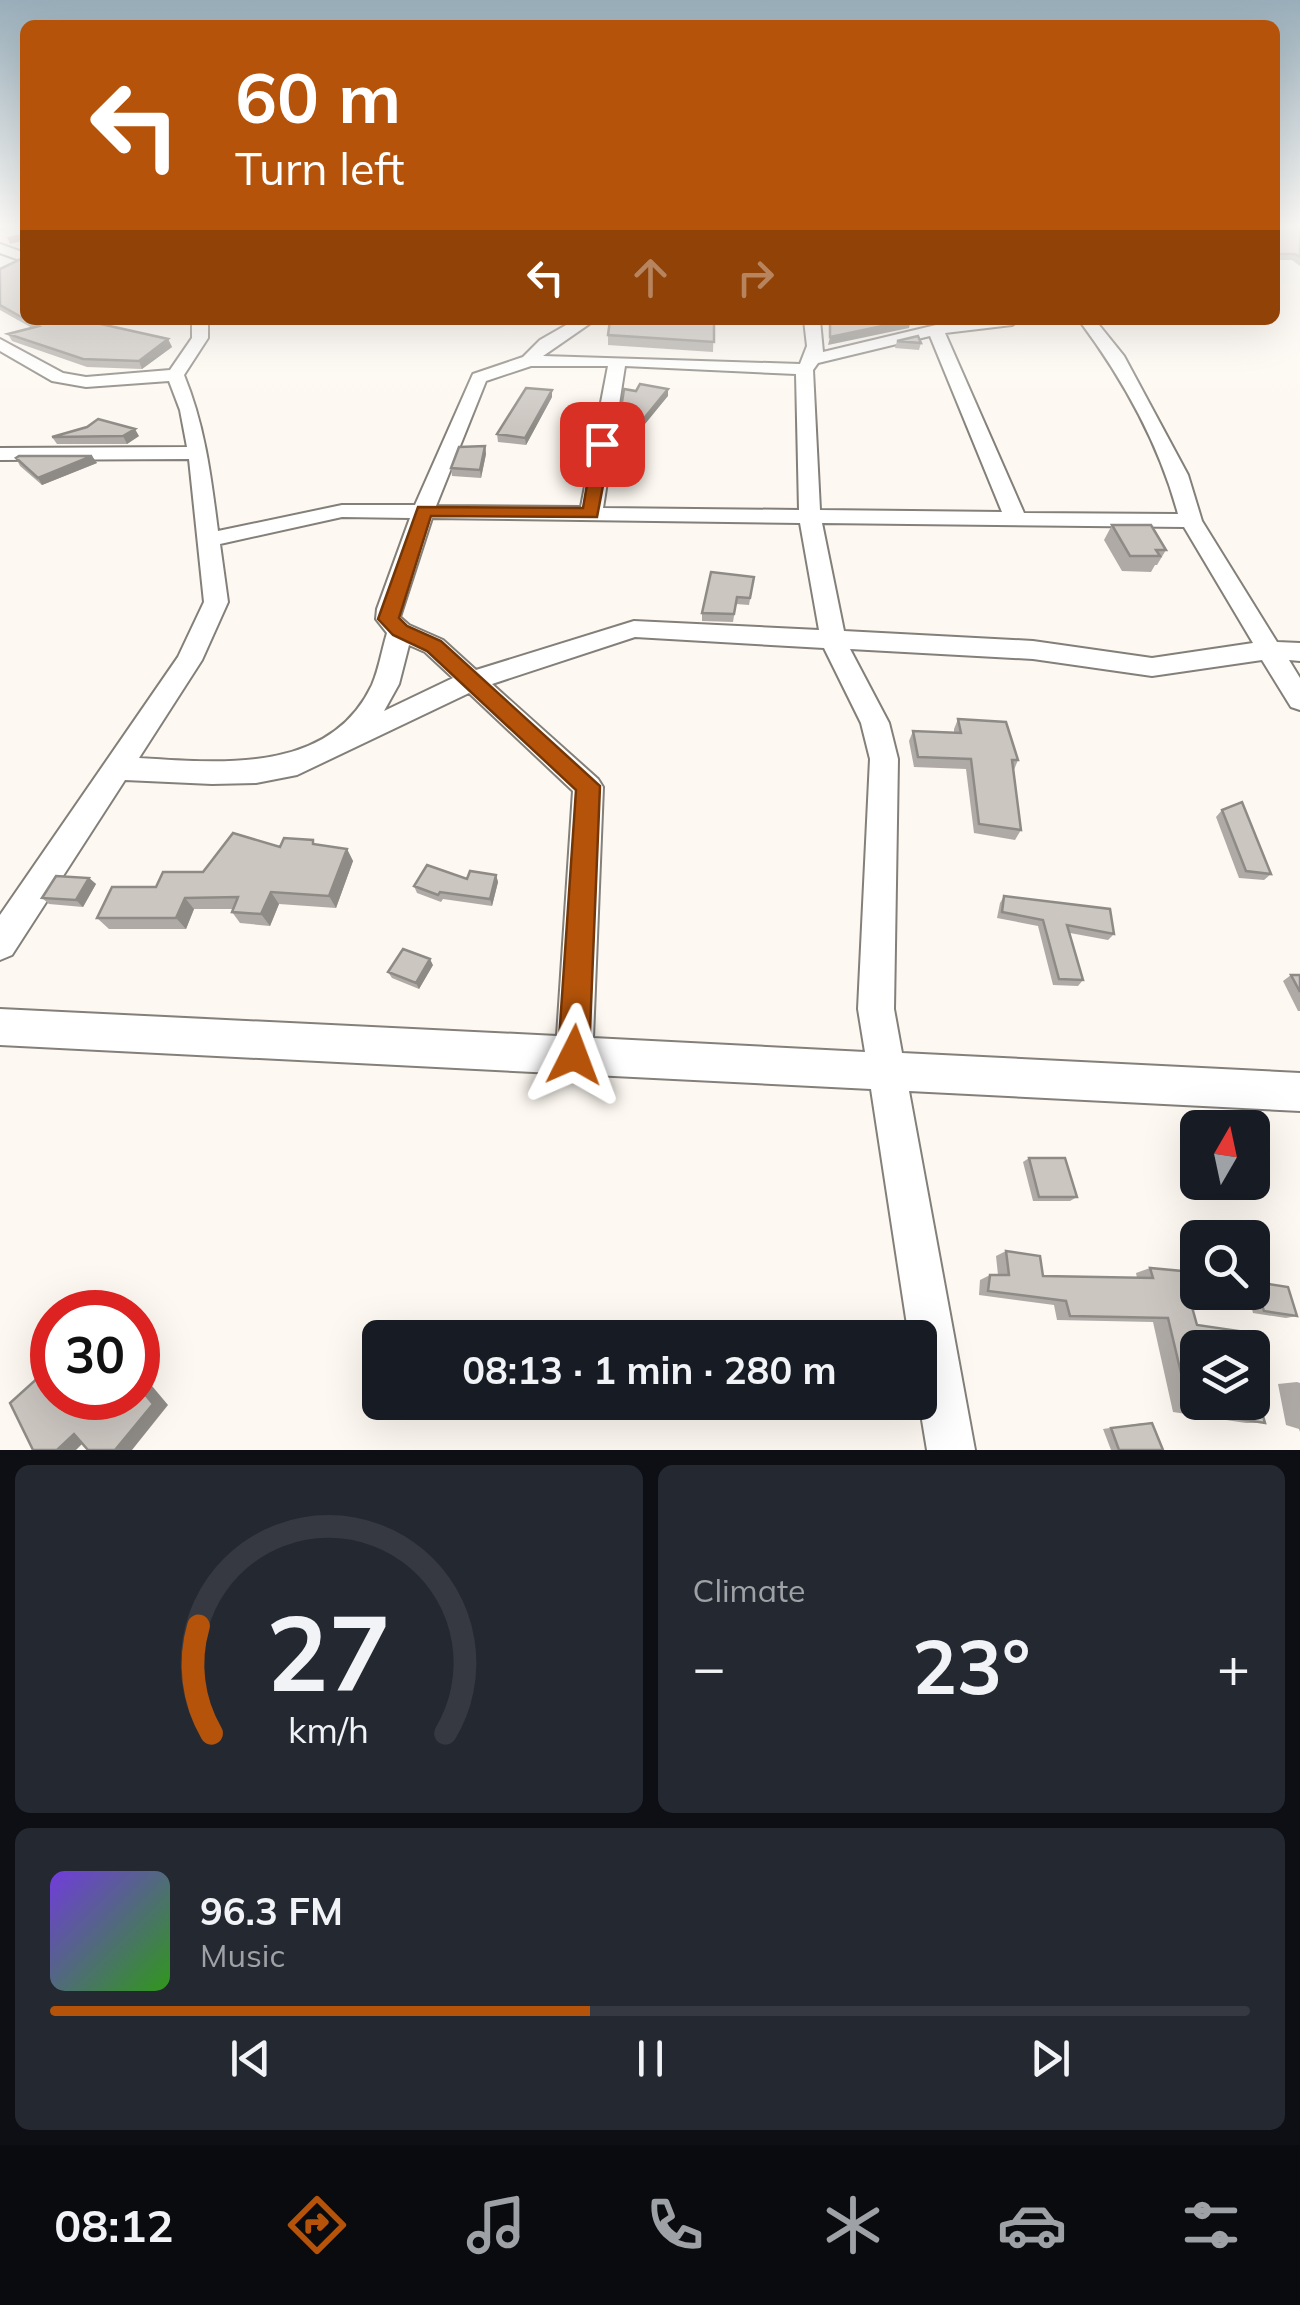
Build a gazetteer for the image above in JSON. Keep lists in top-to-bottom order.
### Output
{
  "north": "top",
  "page": {
    "turn": ["60 m", "Turn left"],
    "limit": "30",
    "trip": "08:13 · 1 min · 280 m",
    "tile": "Climate",
    "heat": ["−", "23°", "+"],
    "song": ["96.3 FM", "Music"],
    "tabs": "08:12",
    "gauge": ["27", "km/h"]
  }
}
